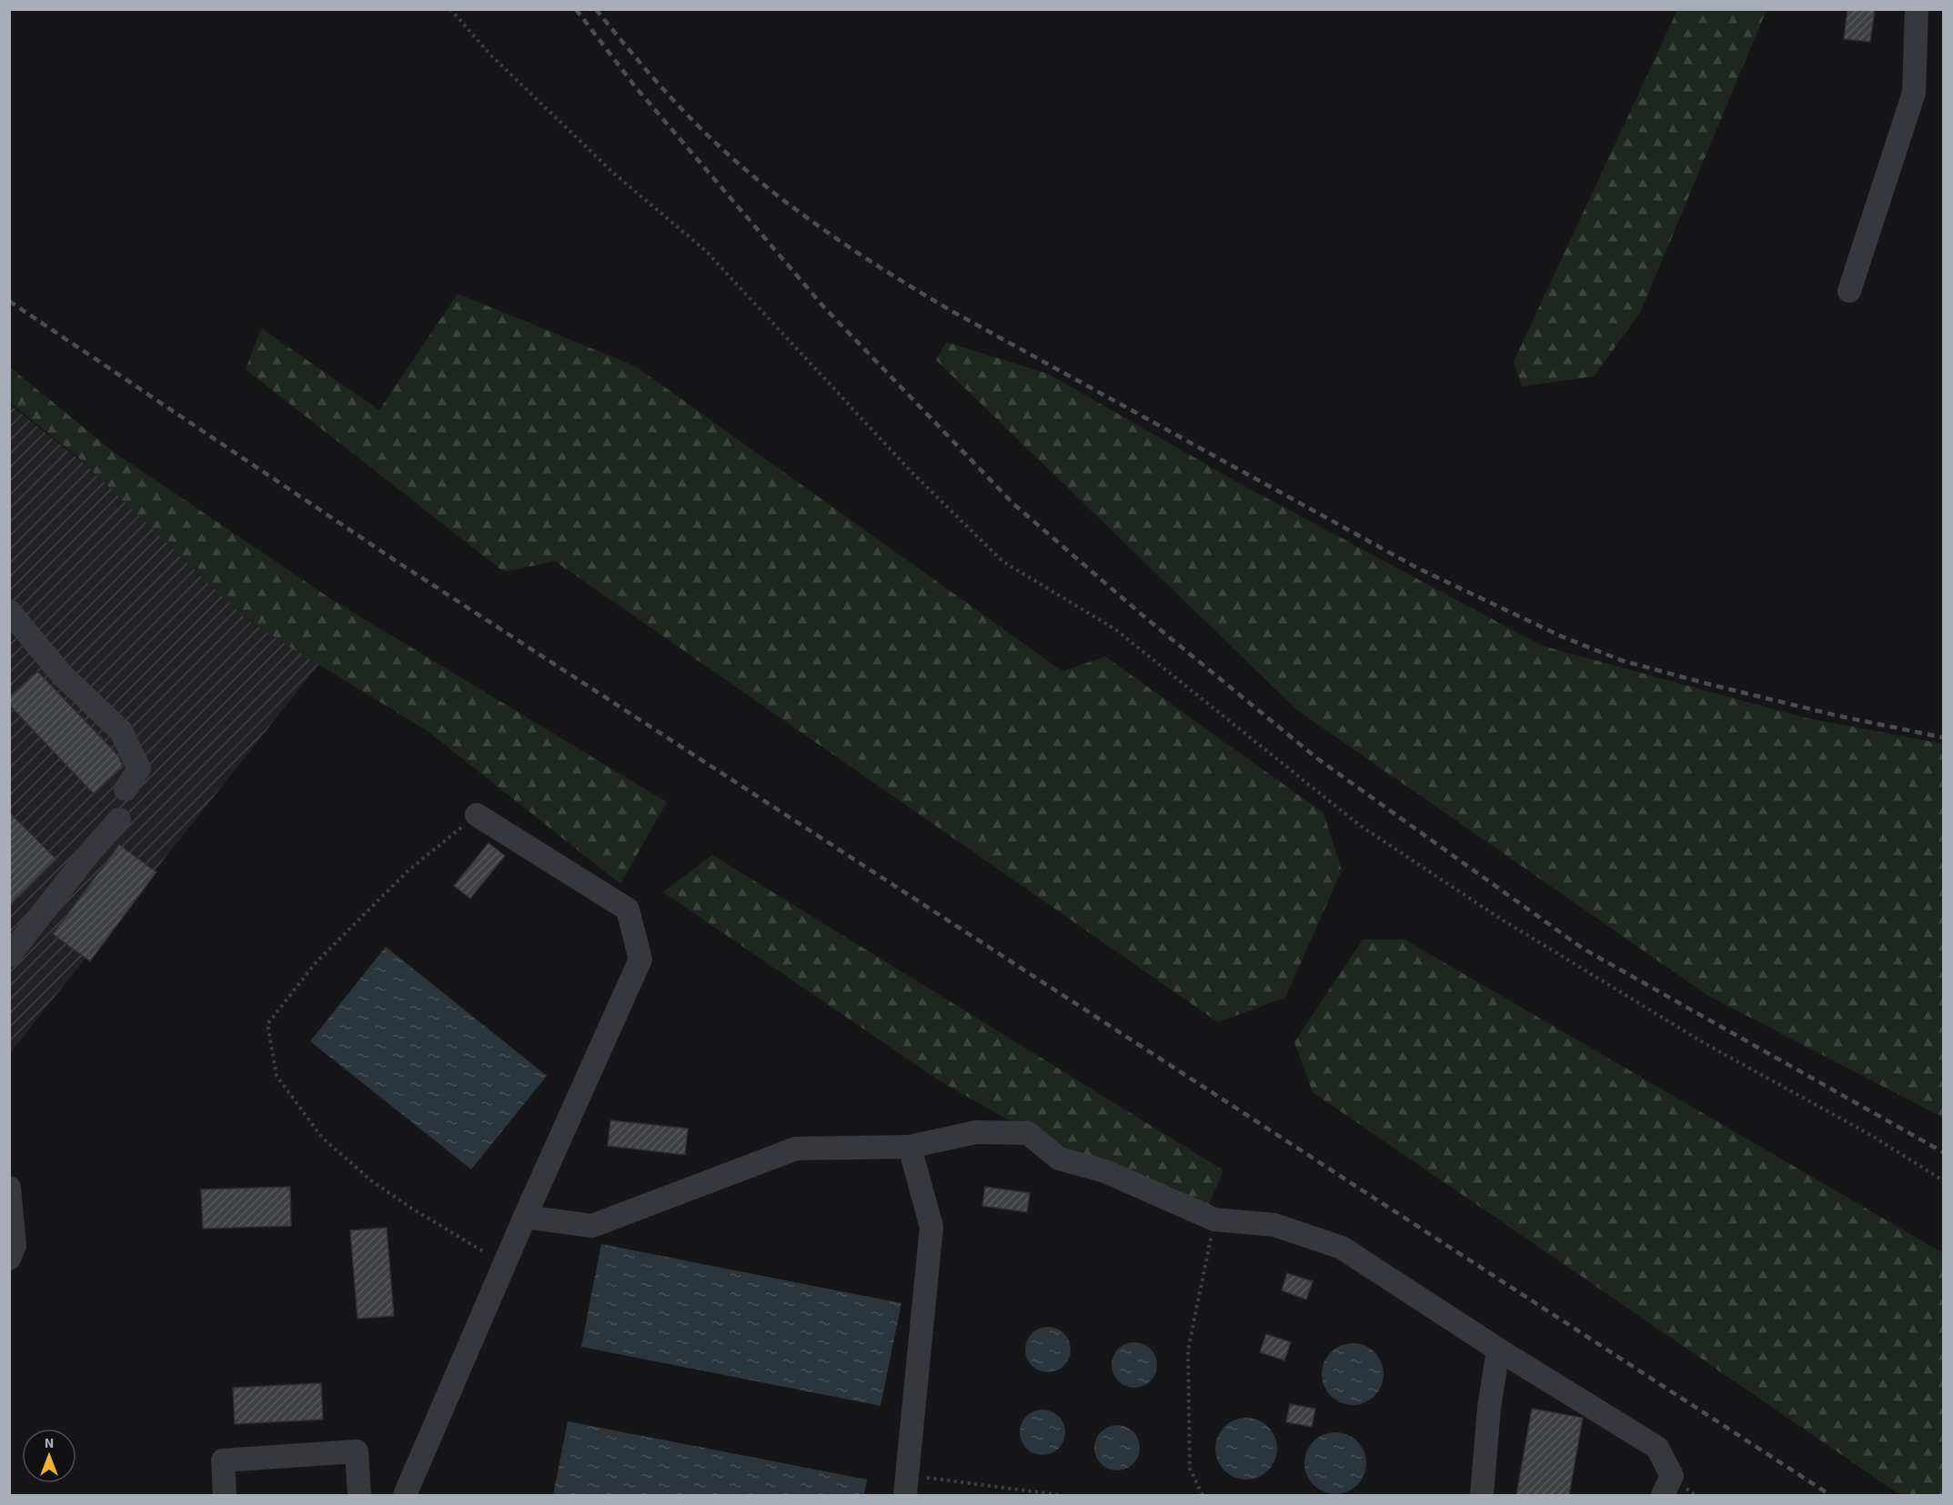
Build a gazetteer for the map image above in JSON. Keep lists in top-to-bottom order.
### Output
{
  "north": "top"
}
